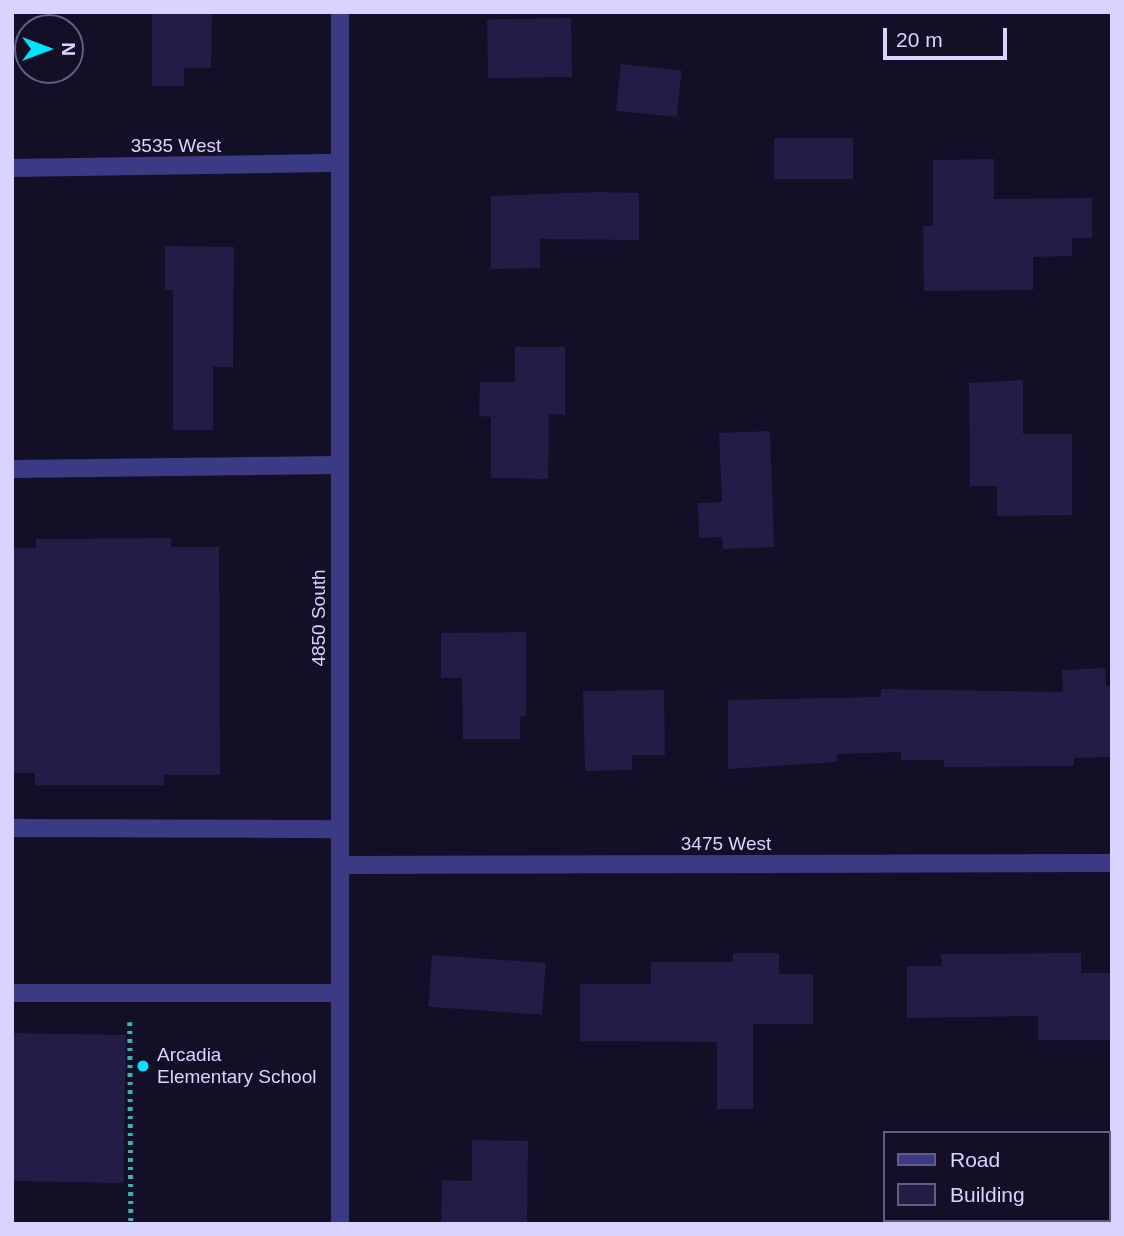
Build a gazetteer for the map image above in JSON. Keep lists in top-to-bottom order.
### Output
{
  "streets": {
    "street": ["3535 West", "4850 South", "3475 West"]
  },
  "crossings": [
    ["3535 West", "4850 South"],
    ["4850 South", "3475 West"]
  ],
  "places": ["Arcadia Elementary School"],
  "legend": ["Road", "Building"],
  "scale_bar": "20 m",
  "north": "right"
}
